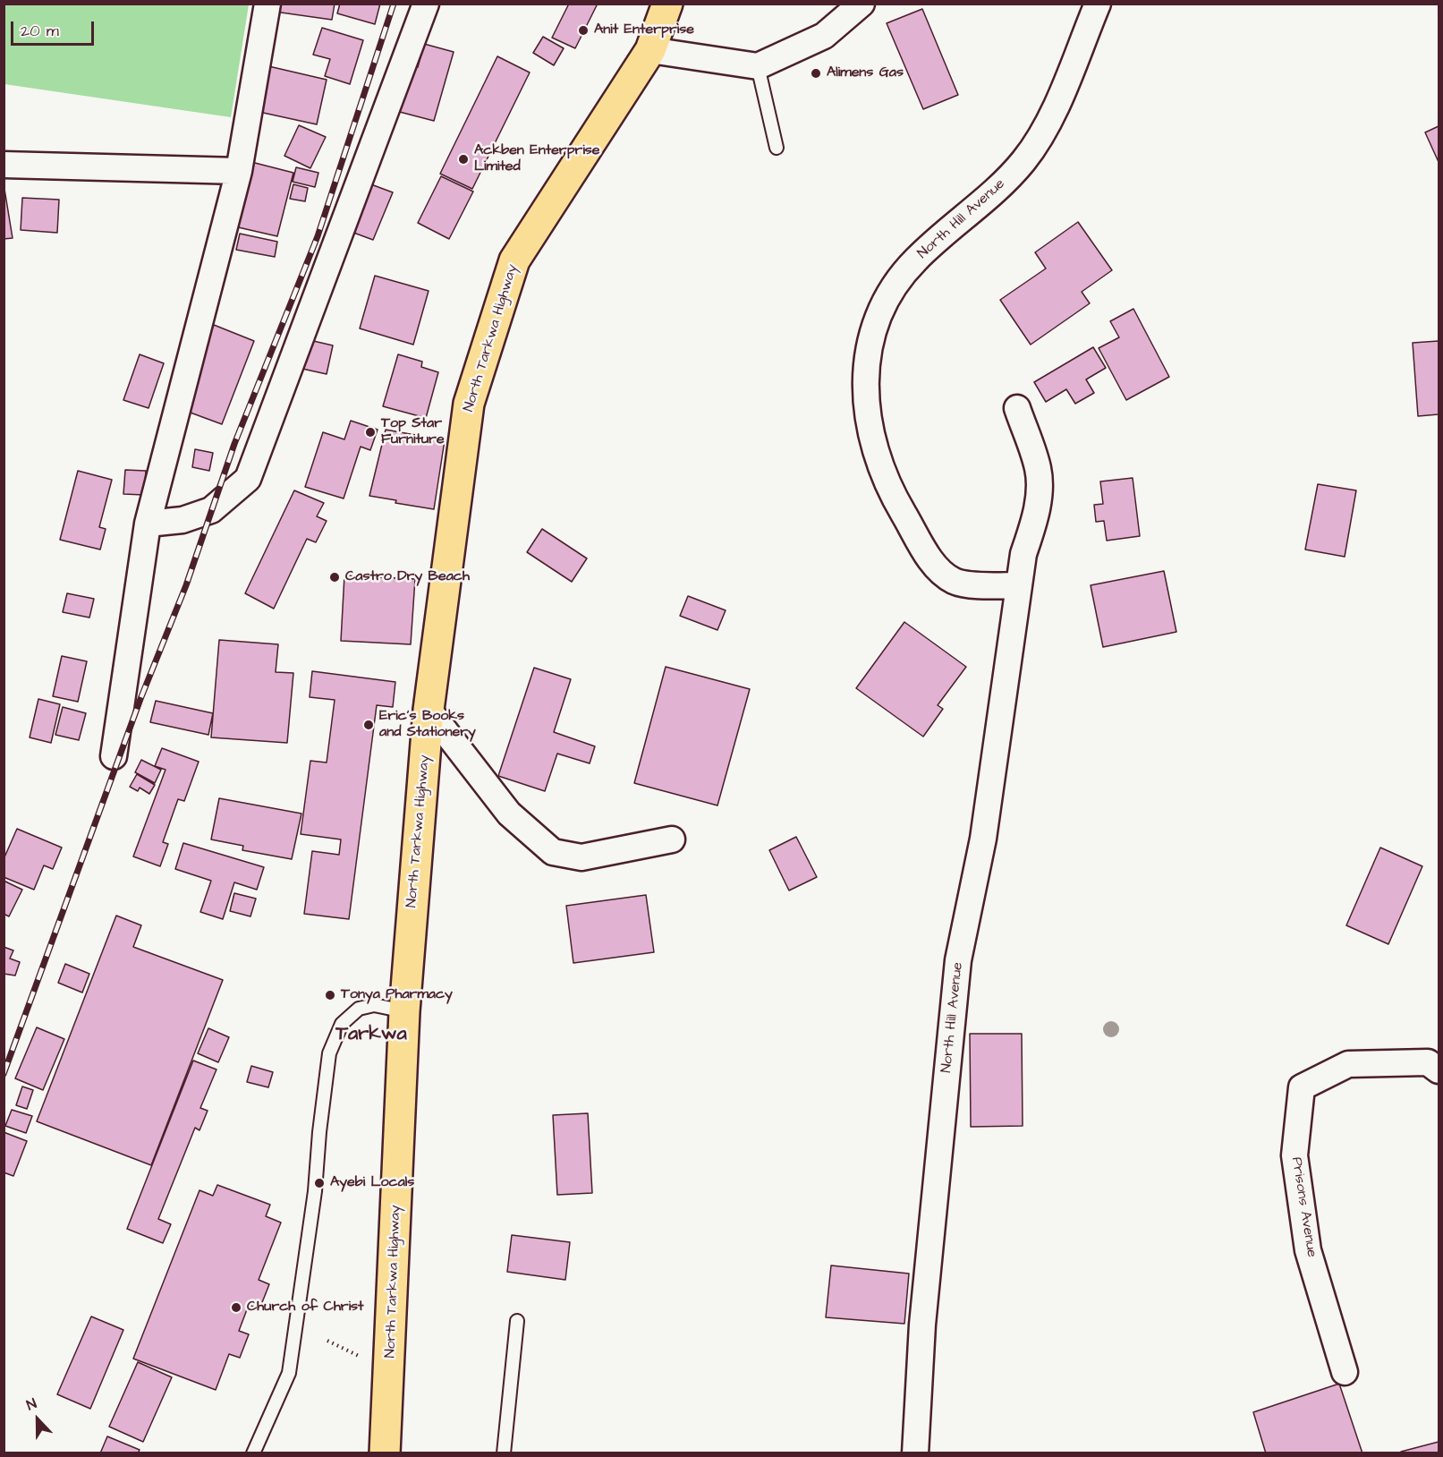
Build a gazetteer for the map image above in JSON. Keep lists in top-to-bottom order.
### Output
{
  "streets": {
    "main road": ["North Tarkwa Highway"],
    "street": ["North Hill Avenue", "Prisons Avenue"]
  },
  "districts": ["Tarkwa"],
  "places": [
    "Anit Enterprise",
    "Alimens Gas",
    "Ackben Enterprise Limited",
    "Top Star Furniture",
    "Castro Dry Beach",
    "Eric's Books and Stationery",
    "Tonya Pharmacy",
    "Ayebi Locals",
    "Church of Christ"
  ],
  "scale_bar": "20 m",
  "north": "top"
}
